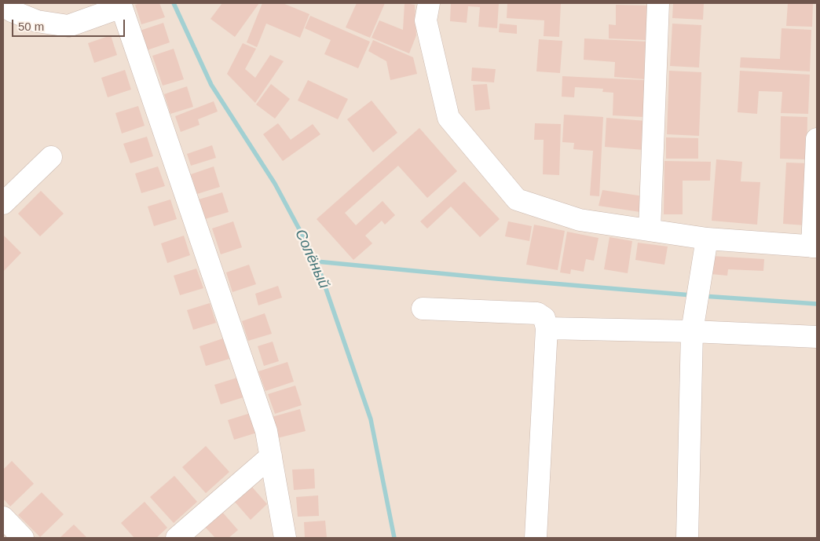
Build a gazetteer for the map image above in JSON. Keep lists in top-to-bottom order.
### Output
{
  "water": ["Солёный"],
  "scale_bar": "50 m"
}
